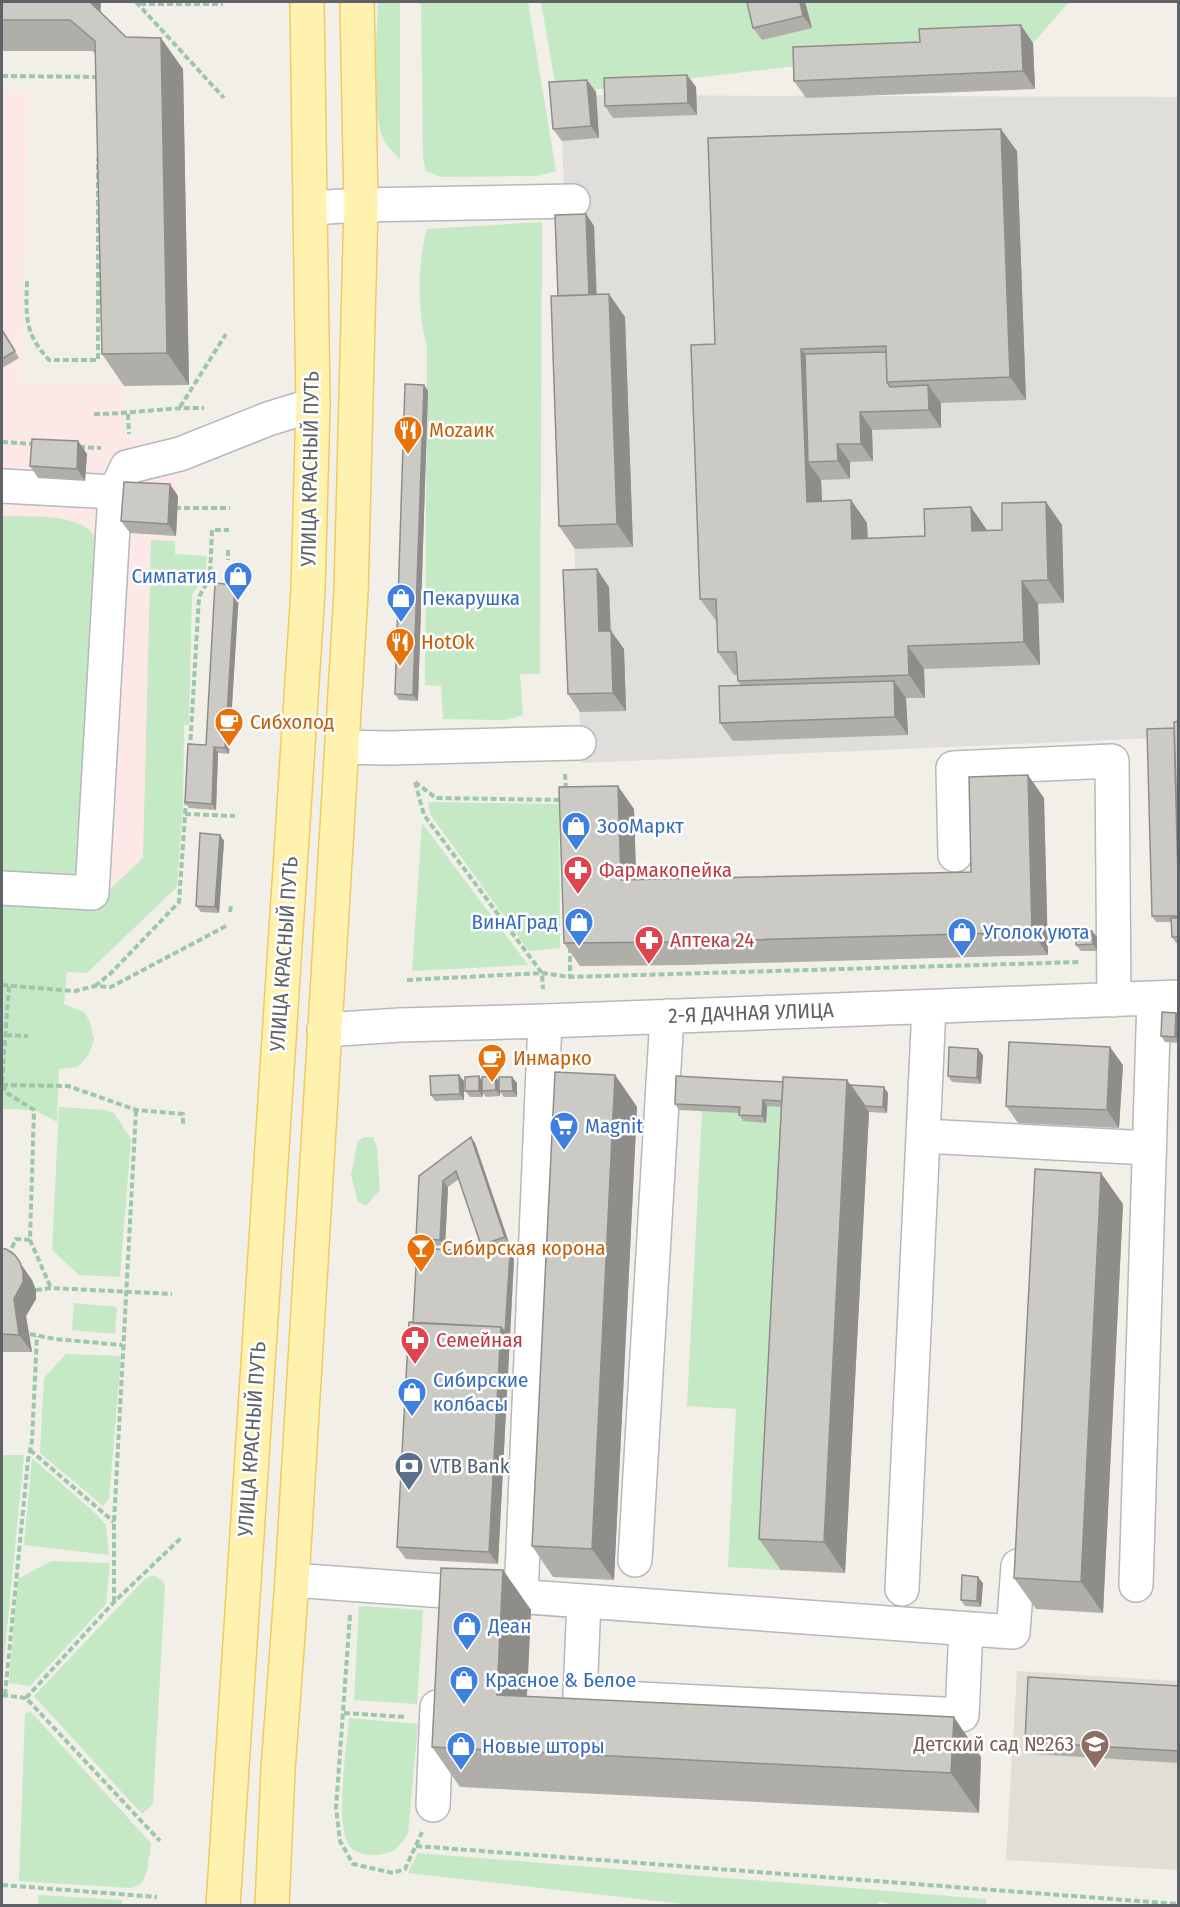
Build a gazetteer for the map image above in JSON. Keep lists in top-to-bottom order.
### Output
{
  "streets": {
    "main road": ["УЛИЦА КРАСНЫЙ ПУТЬ"],
    "street": ["2-Я ДАЧНАЯ УЛИЦА"]
  },
  "crossings": [
    ["УЛИЦА КРАСНЫЙ ПУТЬ", "2-Я ДАЧНАЯ УЛИЦА"]
  ],
  "places": {
    "restaurant": ["Mozaик", "HotOk"],
    "shop": [
      "Симпатия",
      "Пекарушка",
      "ЗооМаркт",
      "ВинАГрад",
      "Уголок уюта",
      "Сибирские колбасы",
      "Деан",
      "Красное & Белое",
      "Новые шторы"
    ],
    "cafe": ["Сибхолод", "Инмарко"],
    "pharmacy": ["Фармакопейка", "Аптека 24", "Семейная"],
    "supermarket": ["Magnit"],
    "bar": ["Сибирская корона"],
    "bank": ["VTB Bank"],
    "school or university": ["Детский сад №263"]
  }
}
